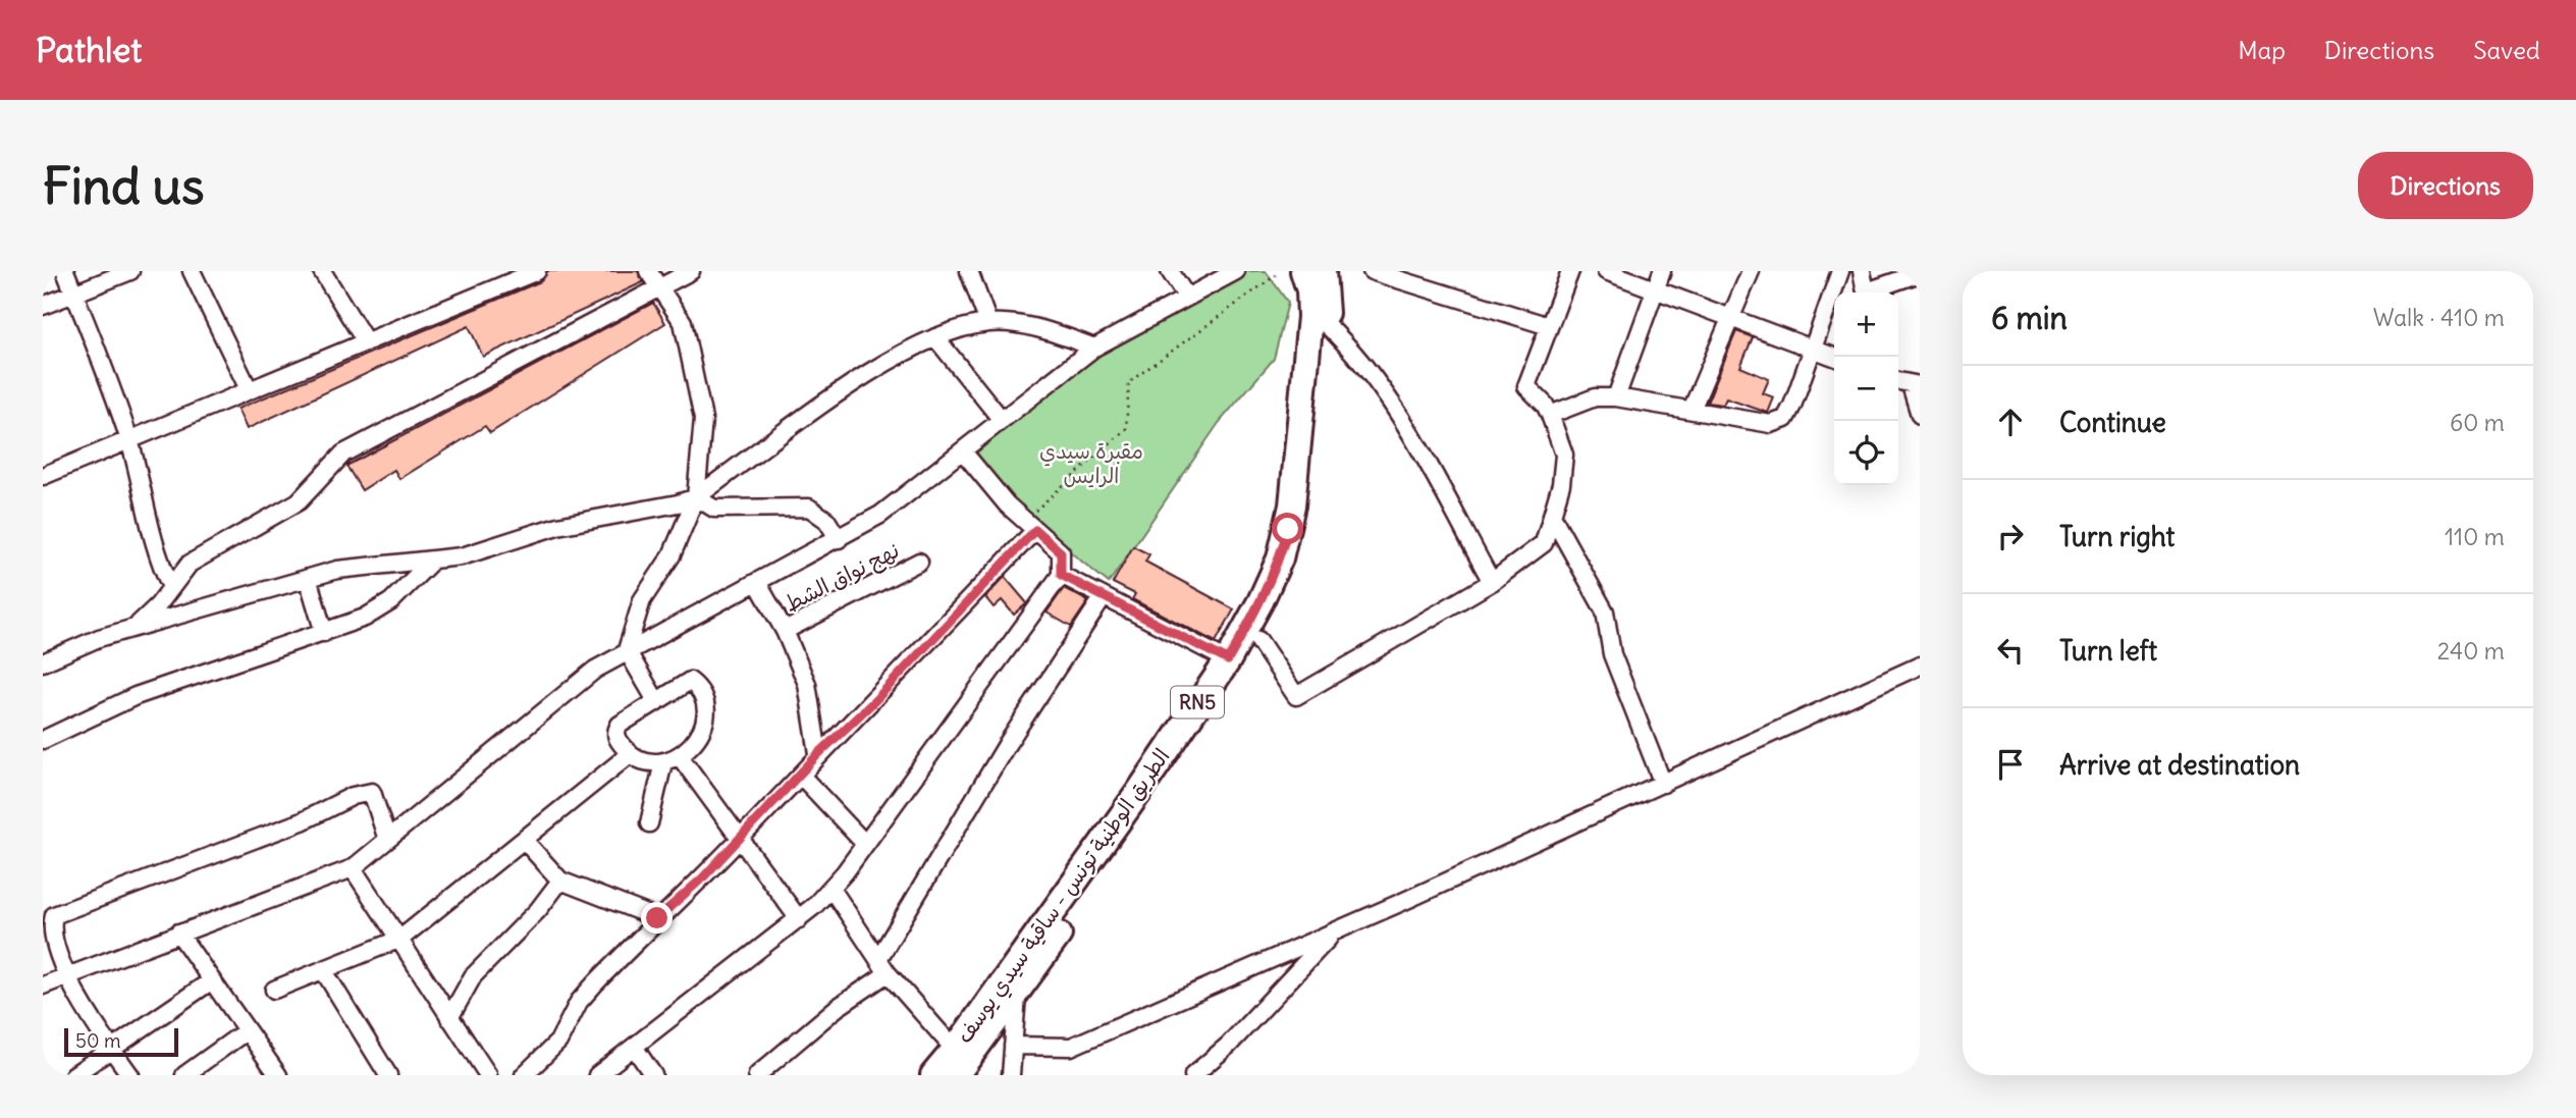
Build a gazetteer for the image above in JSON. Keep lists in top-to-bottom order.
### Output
{
  "streets": {
    "main road": ["RN5", "الطريق الوطنية تونس - ساقية سيدي يوسف"],
    "street": ["نهج نواق الشط"]
  },
  "parks": ["مقبرة سيدي الرايس"],
  "scale_bar": "50 m",
  "page": {
    "header": "Pathlet",
    "nav": ["Map", "Directions", "Saved"],
    "buttons": "Directions",
    "title": "Find us",
    "heading": ["6 min", "Walk · 410 m"],
    "map_buttons": ["+", "−"],
    "list": [
      ["Continue", "60 m"],
      ["Turn right", "110 m"],
      ["Turn left", "240 m"],
      "Arrive at destination"
    ],
    "scale": "50 m"
  }
}
